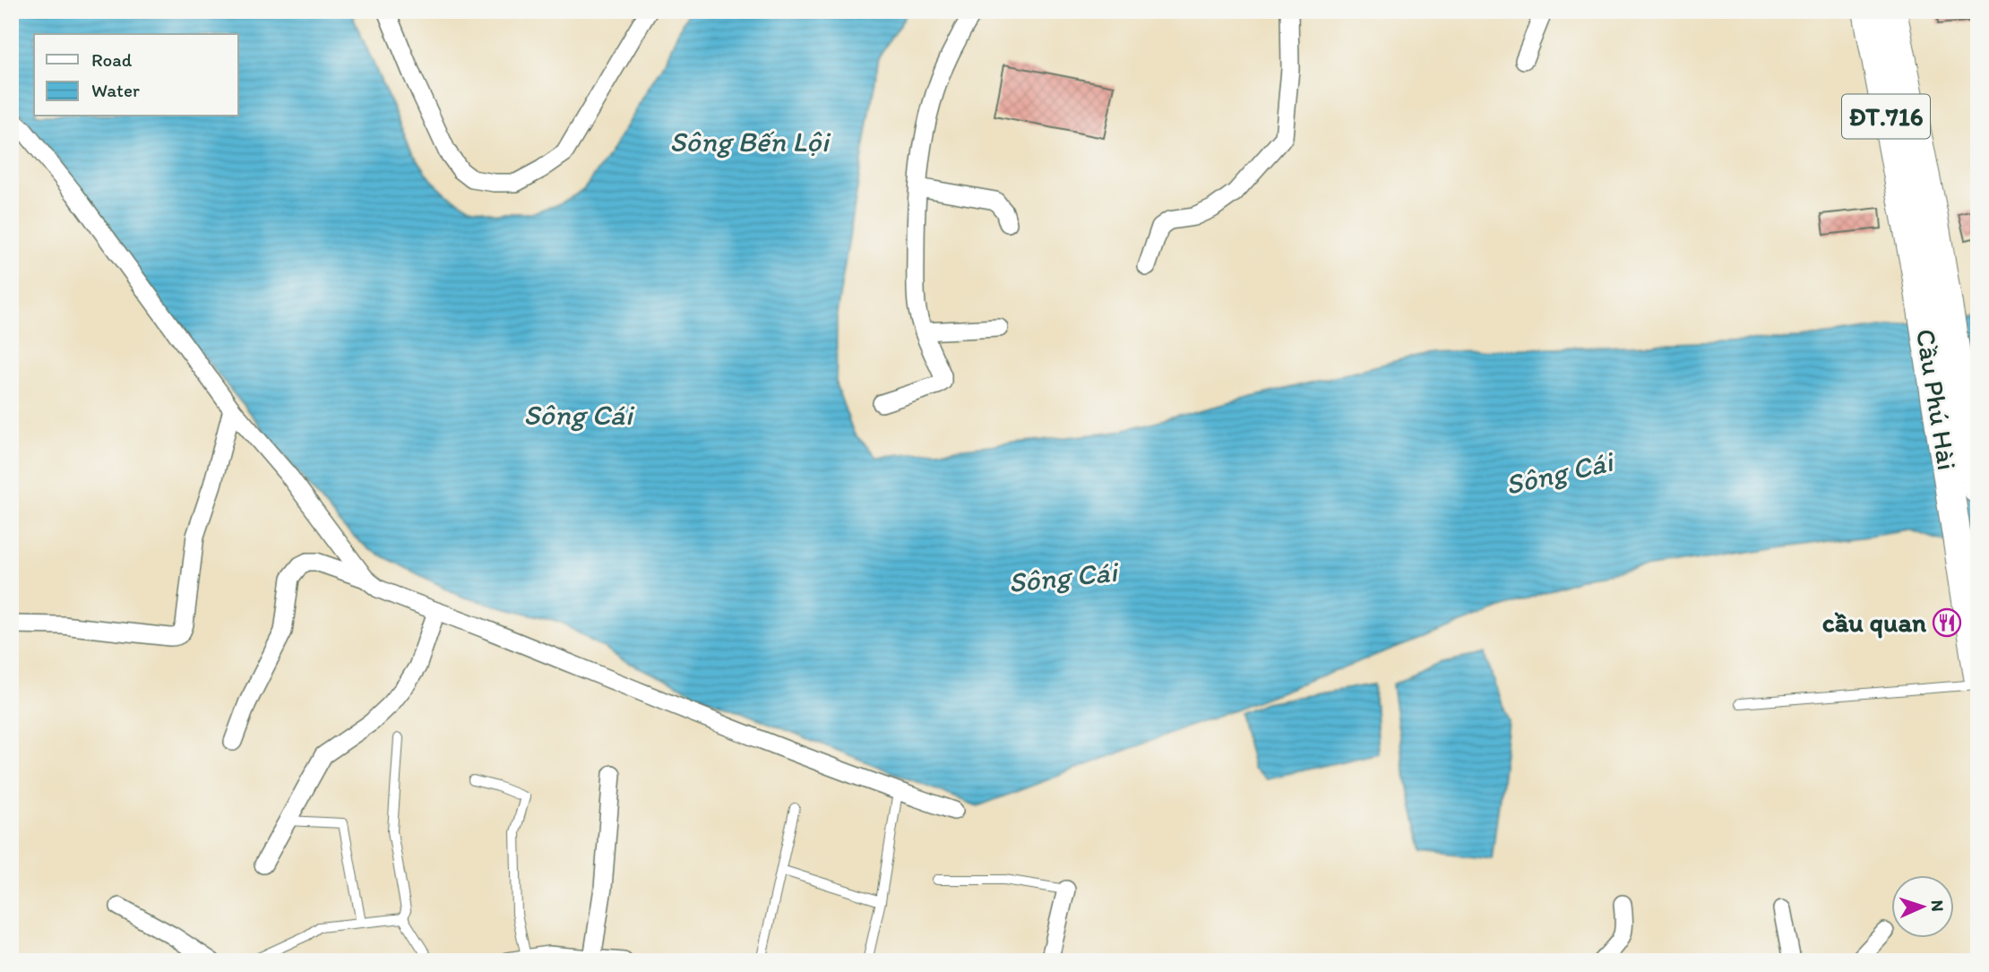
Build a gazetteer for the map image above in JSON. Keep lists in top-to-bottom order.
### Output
{
  "streets": {
    "main road": ["ĐT.716", "Cầu Phú Hài"]
  },
  "water": ["Sông Bến Lội", "Sông Cái"],
  "places": {
    "restaurant": ["cầu quan"]
  },
  "legend": ["Road", "Water"],
  "north": "right"
}
